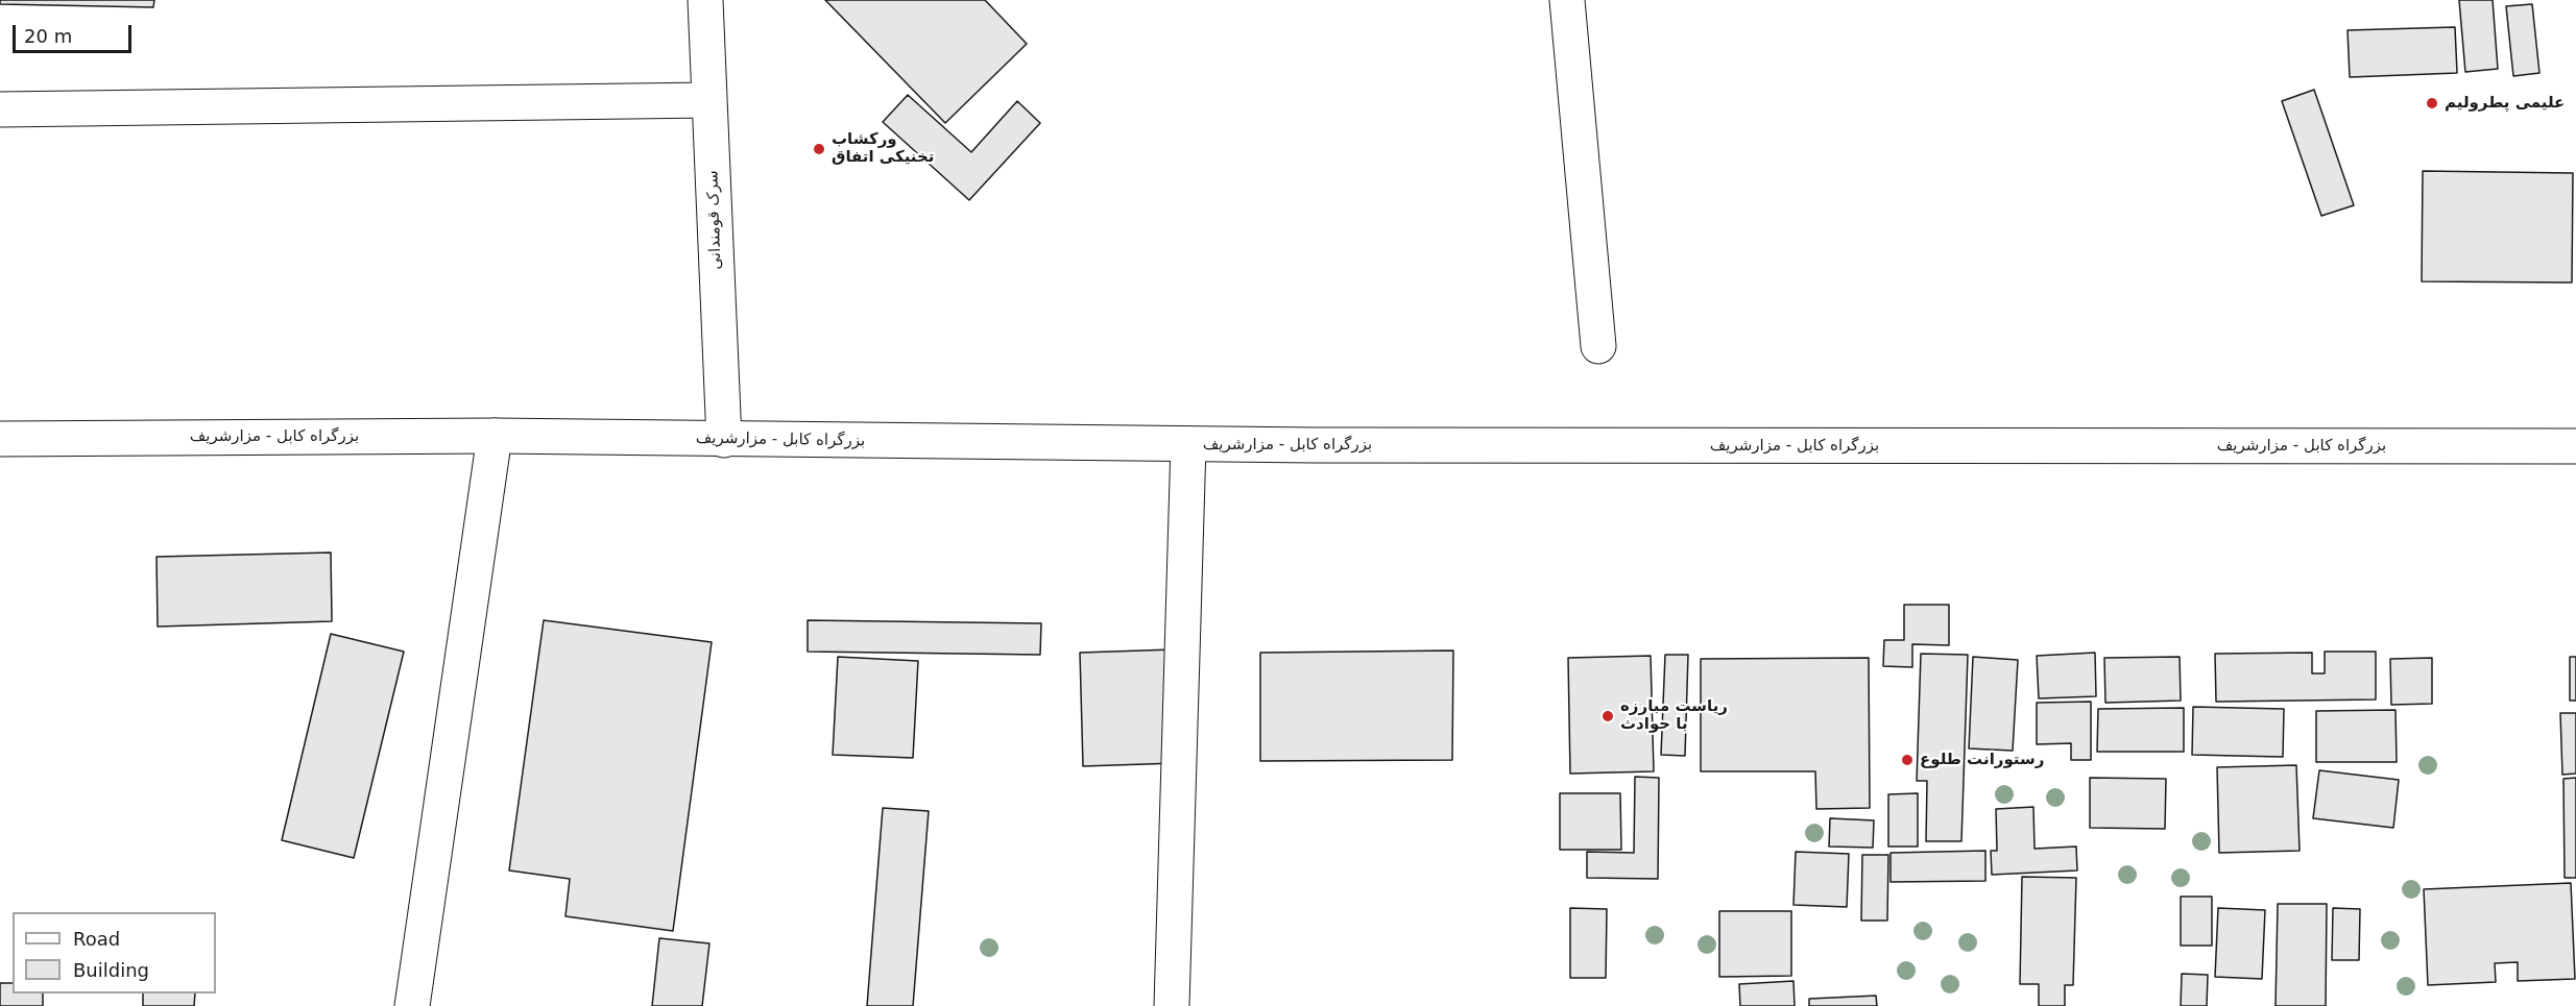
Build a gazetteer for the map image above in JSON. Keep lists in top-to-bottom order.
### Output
{
  "streets": {
    "main road": ["سرک قومندانی", "بزرگراه کابل - مزارشریف"]
  },
  "crossings": [
    ["سرک قومندانی", "بزرگراه کابل - مزارشریف"]
  ],
  "places": [
    "علیمی پطرولیم",
    "ورکشاب تخنیکی اتفاق",
    "ریاست مبارزه با حوادث",
    "رستورانت طلوع"
  ],
  "legend": ["Road", "Building"],
  "scale_bar": "20 m"
}
